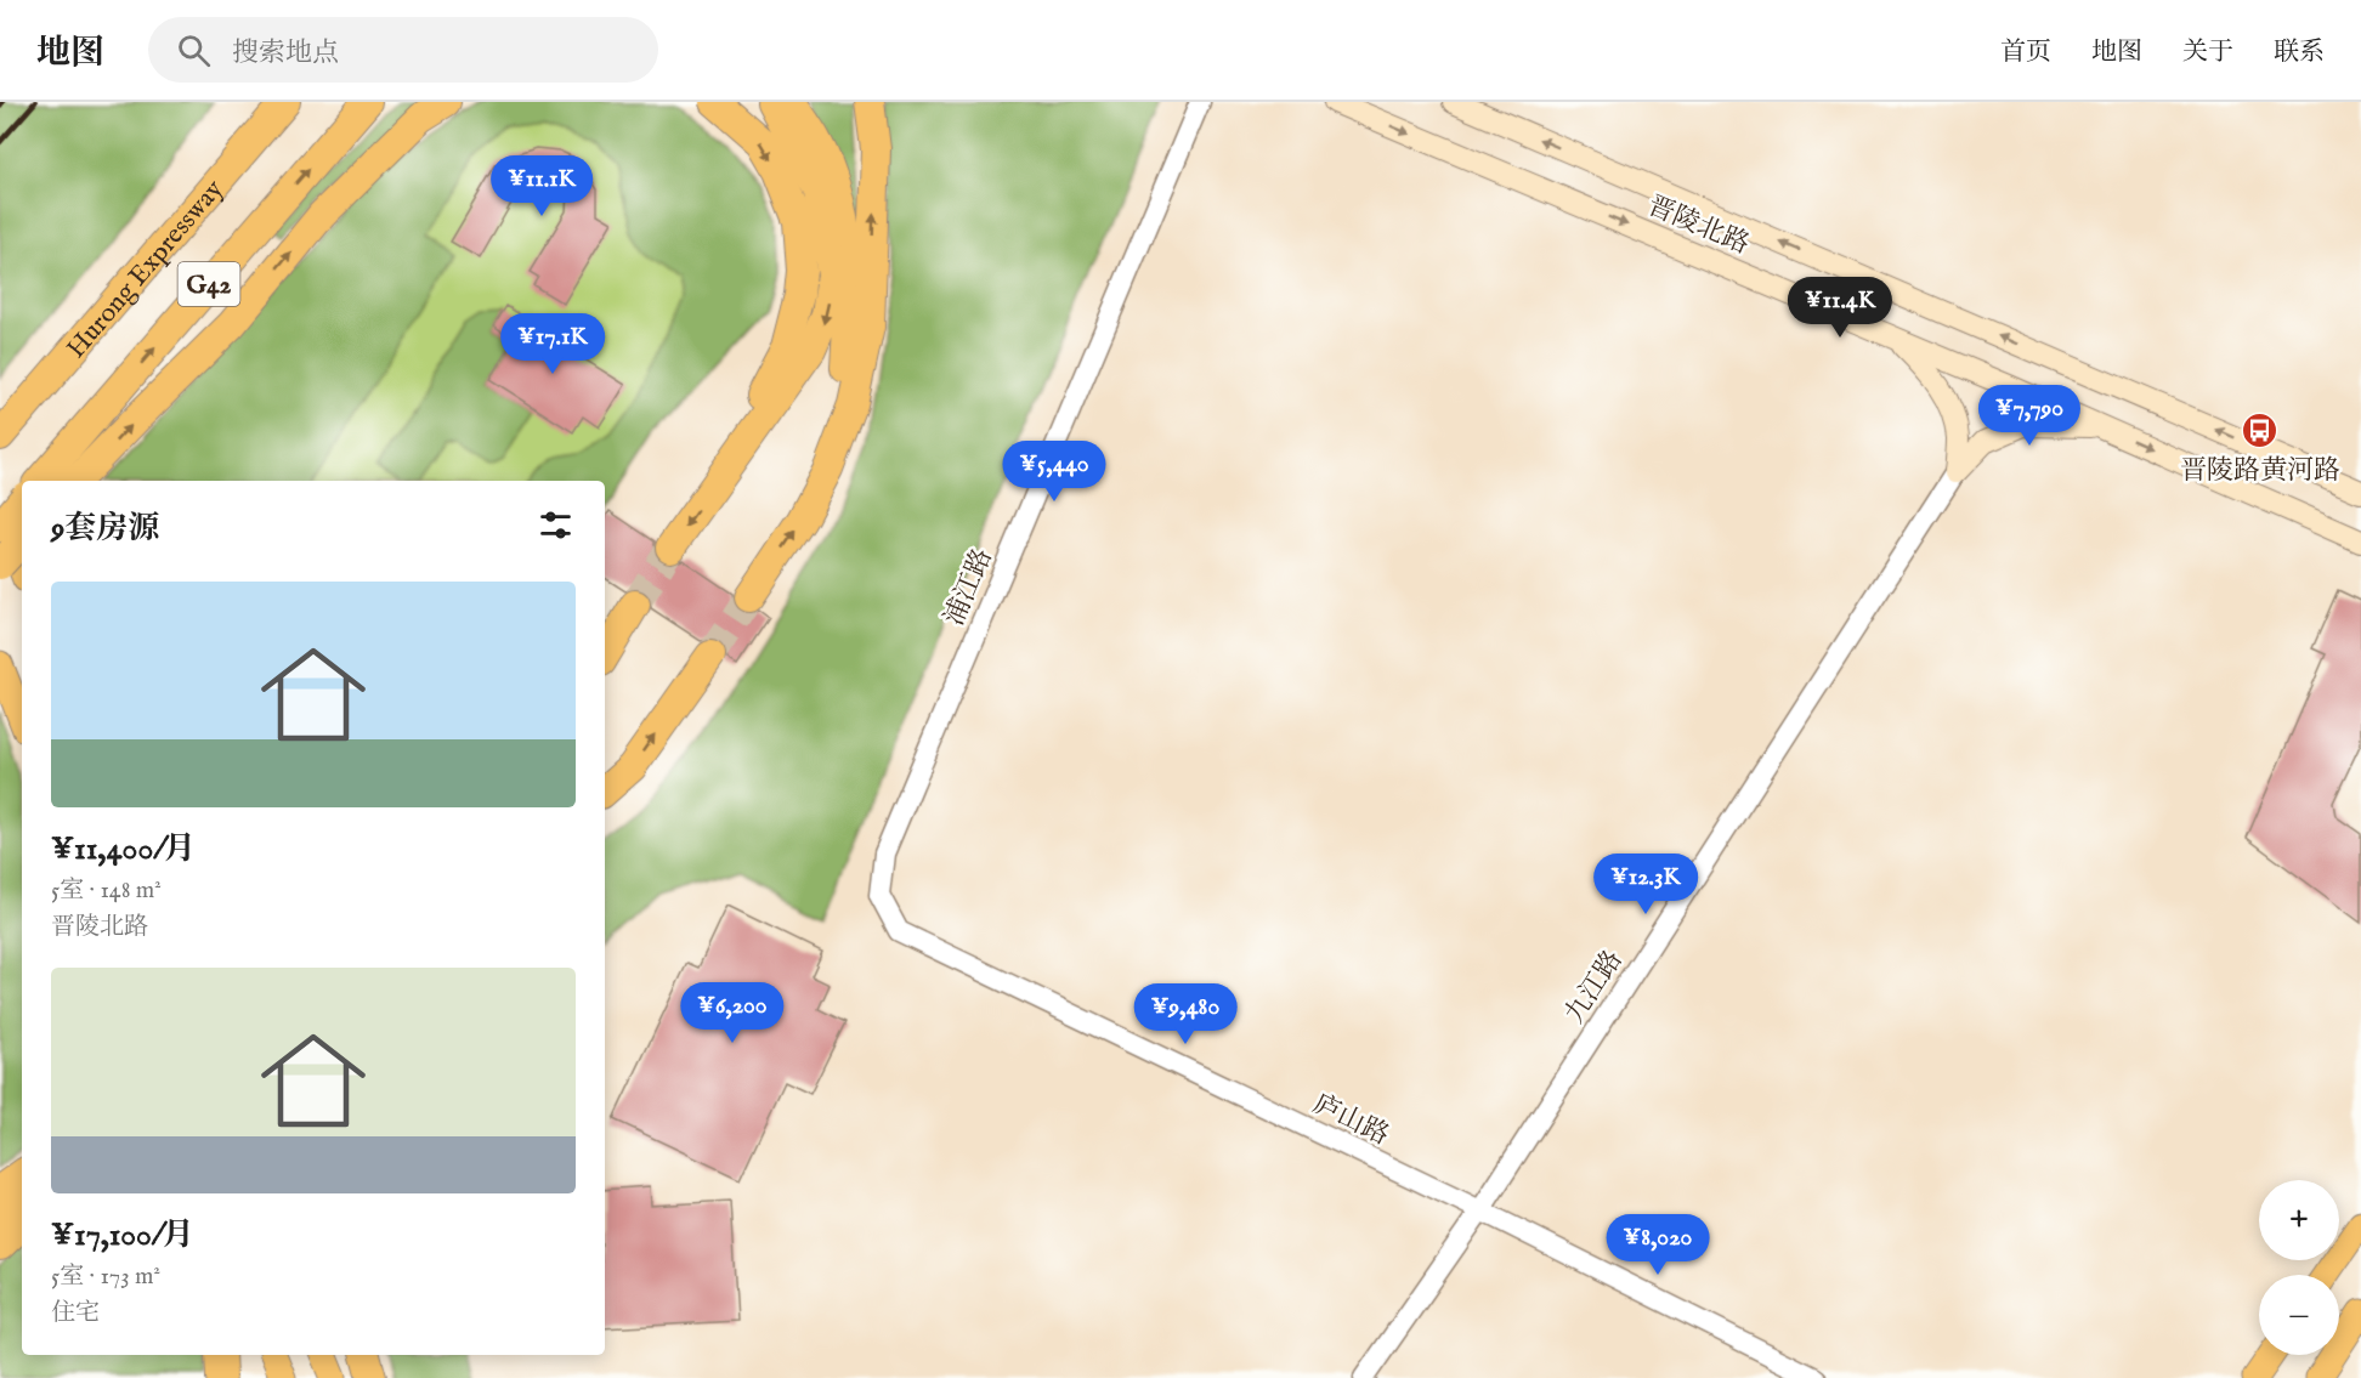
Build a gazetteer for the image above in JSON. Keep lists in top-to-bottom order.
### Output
{
  "streets": {
    "highway": ["Hurong Expressway", "G42"],
    "main road": ["晋陵北路"],
    "street": ["浦江路", "九江路", "庐山路"]
  },
  "crossings": [
    ["浦江路", "庐山路"],
    ["九江路", "庐山路"]
  ],
  "places": {
    "bus stop": ["晋陵路黄河路"]
  },
  "page": {
    "header": "地图",
    "search": "搜索地点",
    "nav": [
      "首页",
      "地图",
      "关于",
      "联系"
    ],
    "price": [
      "¥11.1K",
      "¥11.4K",
      "¥17.1K",
      "¥7,790",
      "¥5,440",
      "¥12.3K",
      "¥6,200",
      "¥9,480",
      "¥8,020"
    ],
    "heading": "9套房源",
    "list": [
      {
        "name": "¥11,400/月",
        "note": "5室 · 148 m² · 晋陵北路"
      },
      {
        "name": "¥17,100/月",
        "note": "5室 · 173 m² · 住宅"
      }
    ],
    "map_buttons": ["+", "−"]
  }
}
